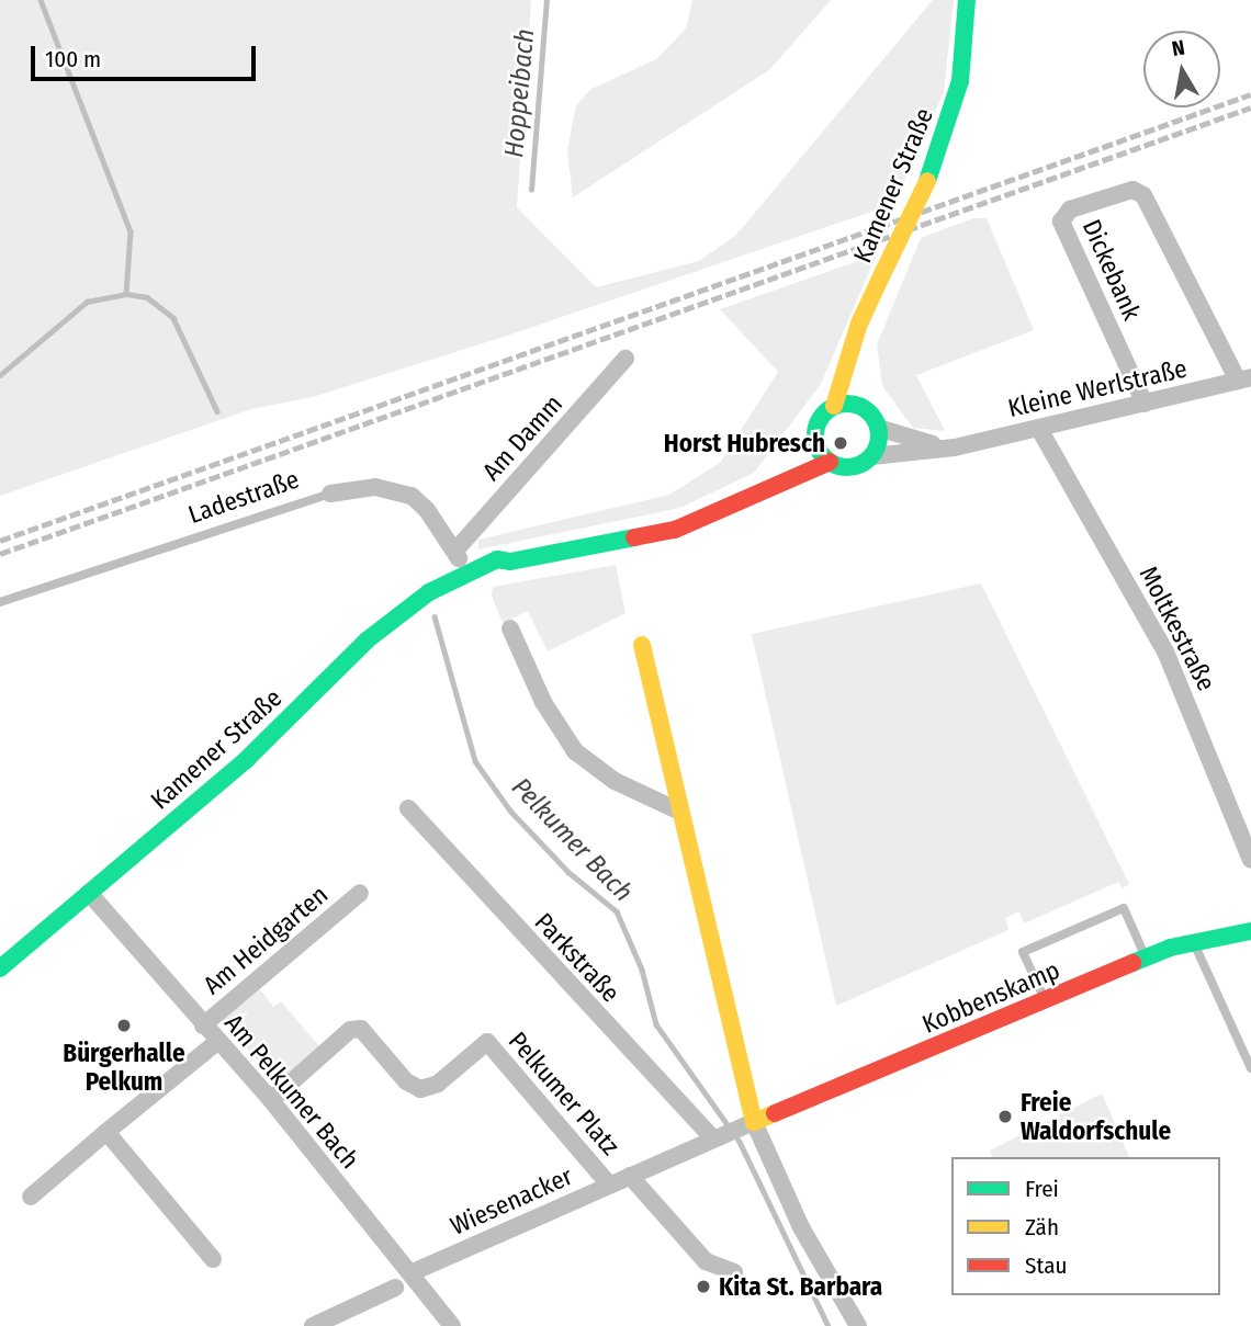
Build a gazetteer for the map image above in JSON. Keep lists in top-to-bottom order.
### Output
{
  "streets": {
    "main road": ["Kamener Straße", "Kobbenskamp"],
    "street": [
      "Dickebank",
      "Kleine Werlstraße",
      "Am Damm",
      "Ladestraße",
      "Moltkestraße",
      "Am Heidgarten",
      "Parkstraße",
      "Am Pelkumer Bach",
      "Pelkumer Platz",
      "Wiesenacker"
    ]
  },
  "crossings": [
    ["Kamener Straße", "Kleine Werlstraße"],
    ["Kamener Straße", "Ladestraße"],
    ["Kamener Straße", "Am Pelkumer Bach"],
    ["Dickebank", "Kleine Werlstraße"],
    ["Kleine Werlstraße", "Moltkestraße"],
    ["Am Damm", "Ladestraße"],
    ["Am Heidgarten", "Am Pelkumer Bach"],
    ["Parkstraße", "Wiesenacker"],
    ["Kobbenskamp", "Wiesenacker"],
    ["Am Pelkumer Bach", "Pelkumer Platz"],
    ["Am Pelkumer Bach", "Wiesenacker"],
    ["Pelkumer Platz", "Wiesenacker"]
  ],
  "water": ["Hoppeibach", "Pelkumer Bach"],
  "places": [
    "Horst Hubresch",
    "Bürgerhalle Pelkum",
    "Freie Waldorfschule",
    "Kita St. Barbara"
  ],
  "legend": ["Frei", "Zäh", "Stau"],
  "scale_bar": "100 m",
  "north": "top"
}
